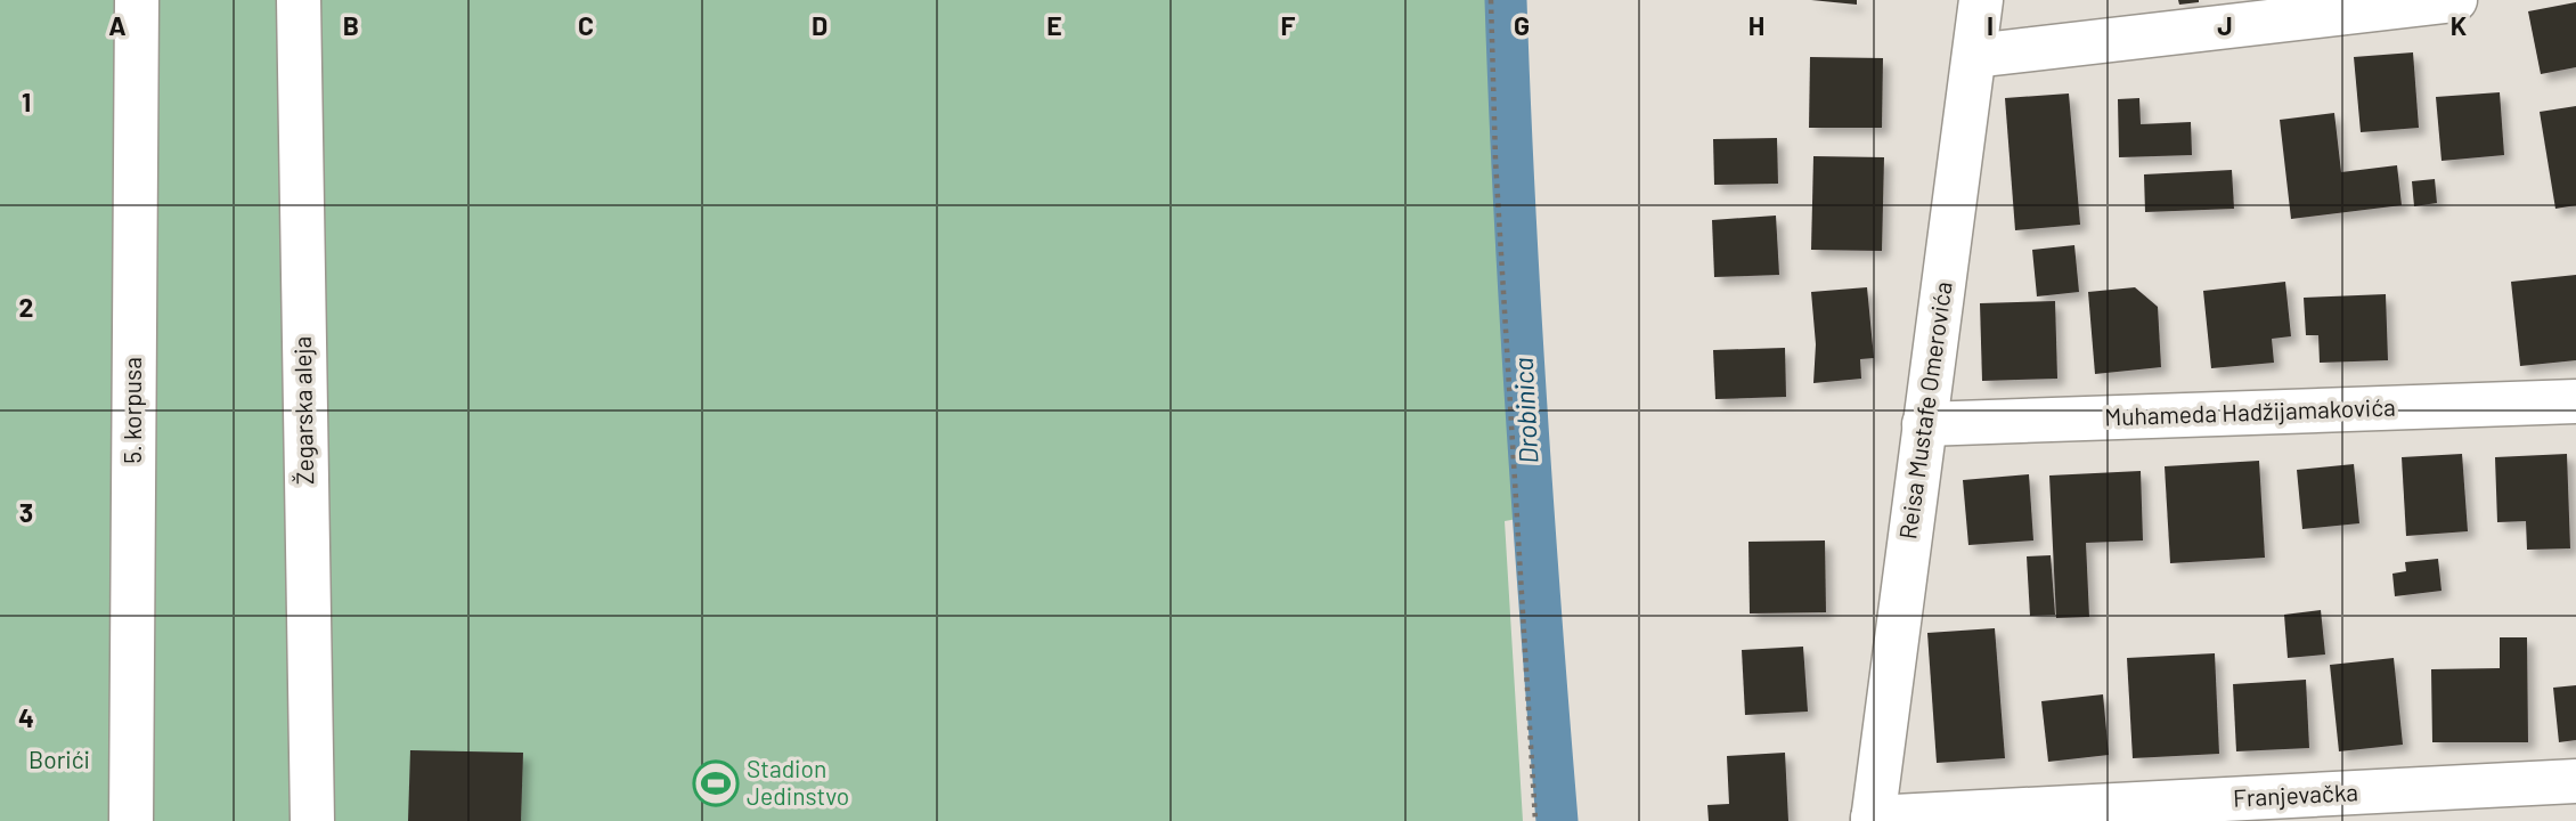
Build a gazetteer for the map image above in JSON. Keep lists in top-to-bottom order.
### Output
{
  "streets": {
    "street": [
      "5. korpusa",
      "Žegarska aleja",
      "Reisa Mustafe Omerovića",
      "Muhameda Hadžijamakovića",
      "Franjevačka"
    ]
  },
  "crossings": [
    ["Reisa Mustafe Omerovića", "Muhameda Hadžijamakovića"],
    ["Reisa Mustafe Omerovića", "Franjevačka"]
  ],
  "water": ["Drobinica"],
  "parks": ["Borići"],
  "places": {
    "sports": ["Stadion Jedinstvo"]
  },
  "grid": {
    "columns": [
      "A",
      "B",
      "C",
      "D",
      "E",
      "F",
      "G",
      "H",
      "I",
      "J",
      "K"
    ],
    "rows": [
      "1",
      "2",
      "3",
      "4"
    ]
  }
}
